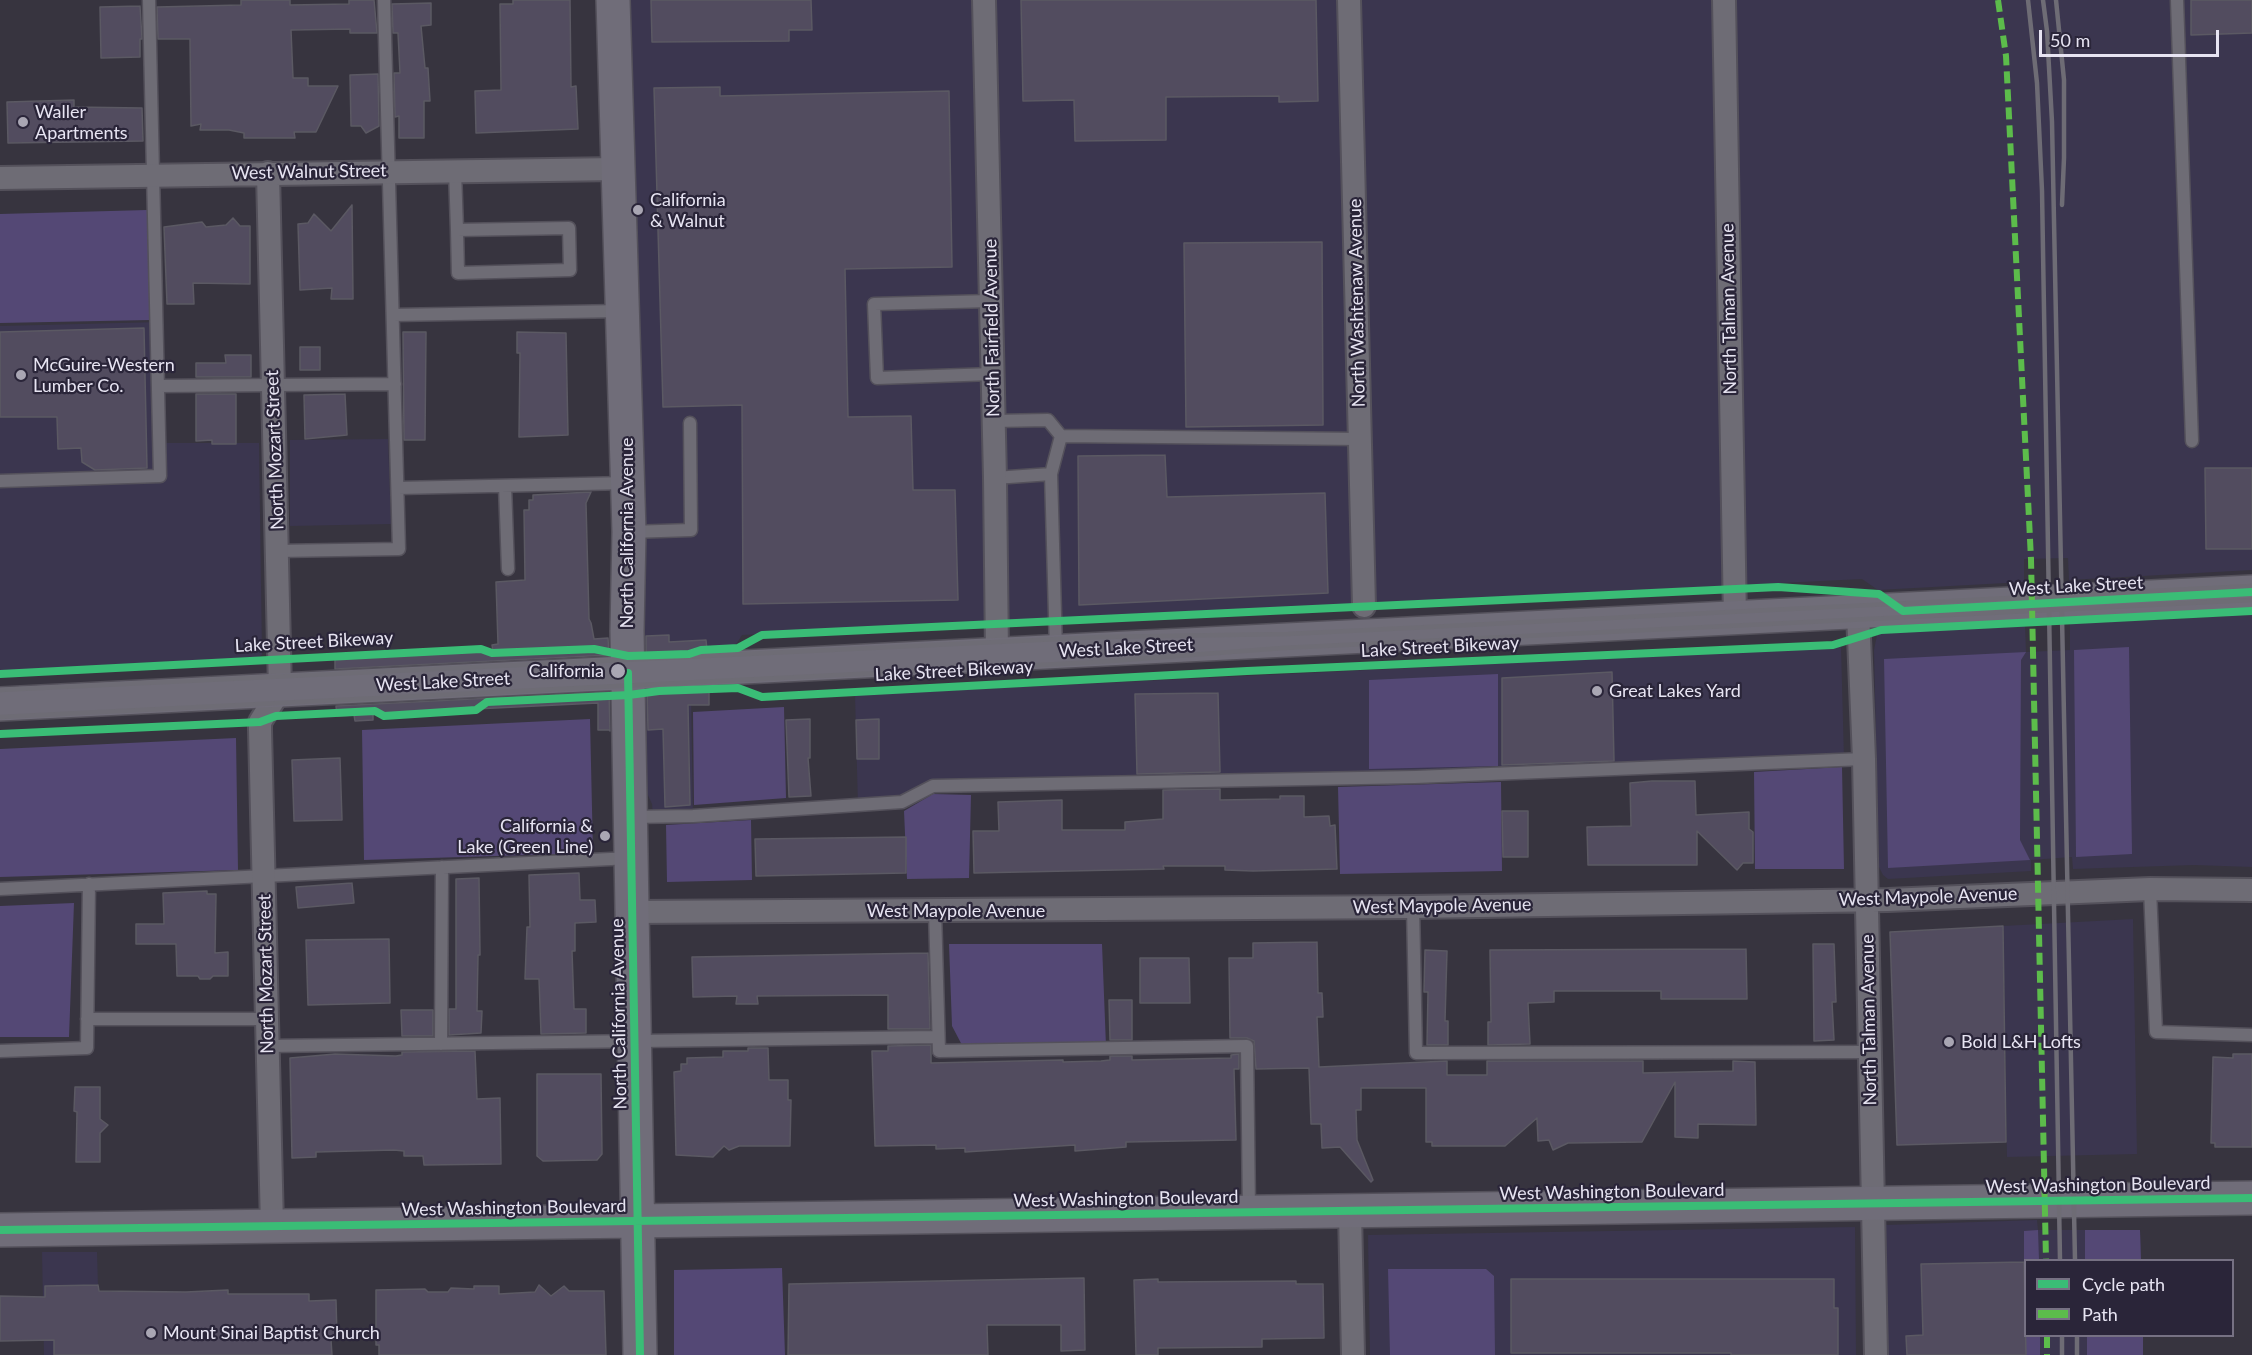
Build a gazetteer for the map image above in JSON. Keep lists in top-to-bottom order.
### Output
{
  "streets": {
    "street": [
      "West Walnut Street",
      "North Washtenaw Avenue",
      "North Talman Avenue",
      "North Fairfield Avenue",
      "North Mozart Street",
      "North California Avenue",
      "West Lake Street",
      "West Maypole Avenue",
      "West Washington Boulevard"
    ],
    "cycle path": ["Lake Street Bikeway"]
  },
  "crossings": [
    ["West Walnut Street", "North Mozart Street"],
    ["West Walnut Street", "North California Avenue"],
    ["North Washtenaw Avenue", "West Lake Street"],
    ["North Talman Avenue", "West Lake Street"],
    ["North Talman Avenue", "West Maypole Avenue"],
    ["North Talman Avenue", "West Washington Boulevard"],
    ["North Fairfield Avenue", "West Lake Street"],
    ["North Mozart Street", "West Lake Street"],
    ["North Mozart Street", "West Washington Boulevard"],
    ["North California Avenue", "West Lake Street"],
    ["North California Avenue", "West Maypole Avenue"],
    ["North California Avenue", "West Washington Boulevard"]
  ],
  "places": [
    "Waller Apartments",
    "California & Walnut",
    "McGuire-Western Lumber Co.",
    "California",
    "Great Lakes Yard",
    "California & Lake (Green Line)",
    "Bold L&H Lofts",
    "Mount Sinai Baptist Church"
  ],
  "legend": ["Cycle path", "Path"],
  "scale_bar": "50 m"
}
